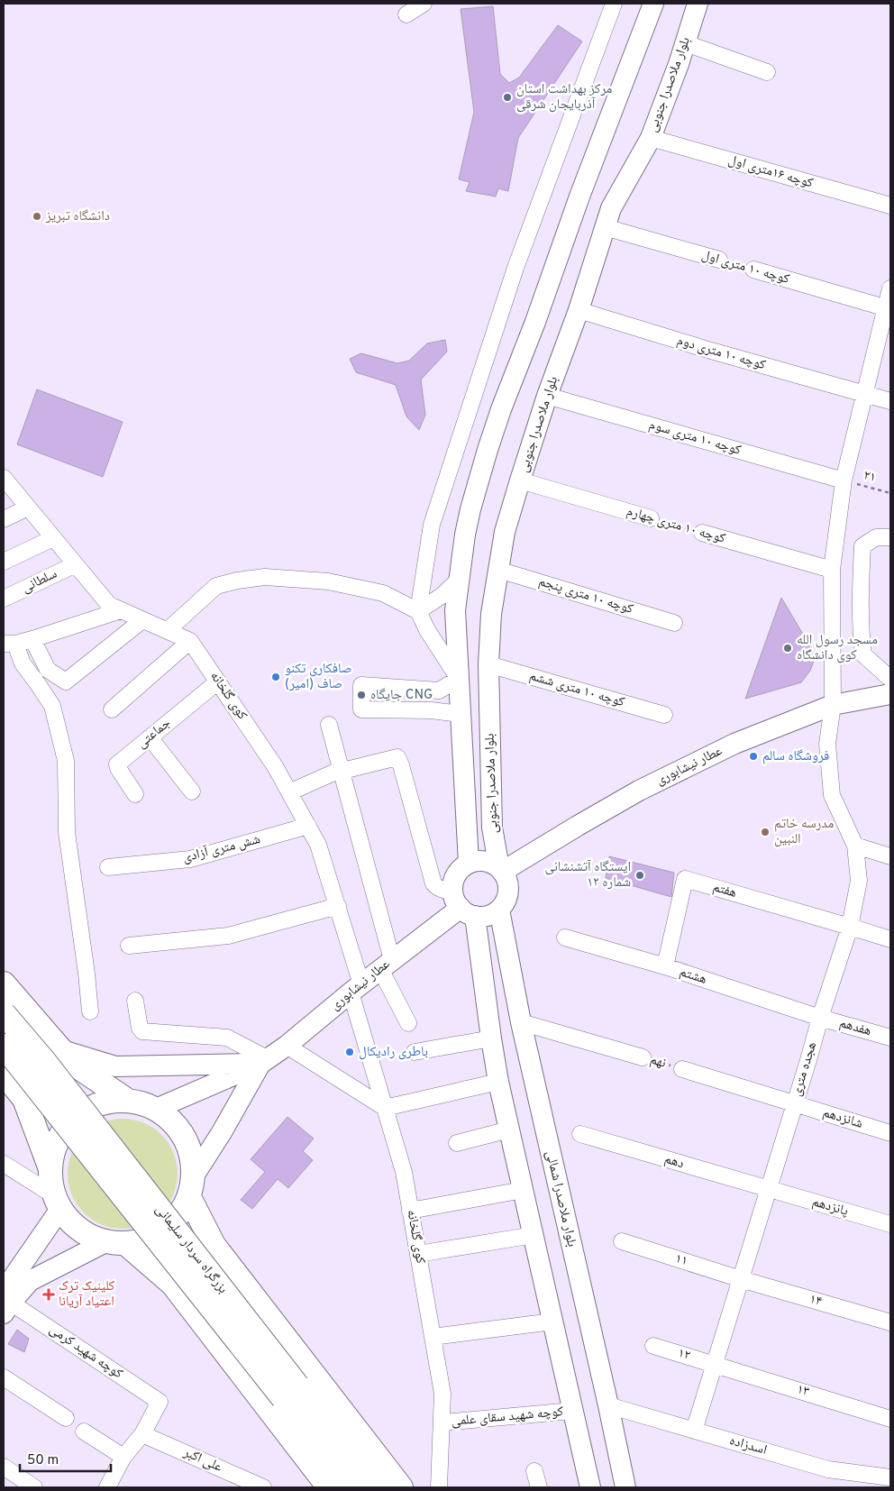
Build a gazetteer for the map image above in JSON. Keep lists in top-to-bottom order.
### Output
{
  "streets": {
    "highway": ["بزرگراه سردار سلیمانی"],
    "main road": ["بلوار ملاصدرا جنوبی", "عطار نیشابوری", "بلوار ملاصدرا شمالی"],
    "street": [
      "کوچه ۱۶متری اول",
      "کوچه ۱۰ متری اول",
      "کوچه ۱۰ متری دوم",
      "کوچه ۱۰ متری سوم",
      "کوچه ۱۰ متری چهارم",
      "سلطانی",
      "کوچه ۱۰ متری پنجم",
      "کوچه ۱۰ متری ششم",
      "کوی گلخانه",
      "جماعتی",
      "شش متری آزادی",
      "هفتم",
      "هشتم",
      "هفدهم",
      "نهم",
      "هجده متری",
      "شانزدهم",
      "دهم",
      "پانزدهم",
      "۱۱",
      "۱۴",
      "کوچه شهید کرمی",
      "۱۲",
      "۱۳",
      "کوچه شهید سقای علمی",
      "اسدزاده",
      "علی اکبر"
    ],
    "path": ["۲۱"]
  },
  "crossings": [
    ["بلوار ملاصدرا جنوبی", "کوچه ۱۶متری اول"],
    ["بلوار ملاصدرا جنوبی", "کوچه ۱۰ متری اول"],
    ["بلوار ملاصدرا جنوبی", "کوچه ۱۰ متری دوم"],
    ["بلوار ملاصدرا جنوبی", "کوچه ۱۰ متری سوم"],
    ["بلوار ملاصدرا جنوبی", "کوچه ۱۰ متری چهارم"],
    ["بلوار ملاصدرا جنوبی", "کوچه ۱۰ متری پنجم"],
    ["بلوار ملاصدرا جنوبی", "کوچه ۱۰ متری ششم"],
    ["بلوار ملاصدرا جنوبی", "عطار نیشابوری"],
    ["بلوار ملاصدرا جنوبی", "بلوار ملاصدرا شمالی"],
    ["کوچه ۱۰ متری اول", "هجده متری"],
    ["کوچه ۱۰ متری دوم", "هجده متری"],
    ["کوچه ۱۰ متری سوم", "۲۱"],
    ["کوچه ۱۰ متری سوم", "هجده متری"],
    ["۲۱", "هجده متری"],
    ["کوچه ۱۰ متری چهارم", "هجده متری"],
    ["سلطانی", "کوی گلخانه"],
    ["کوی گلخانه", "جماعتی"],
    ["کوی گلخانه", "عطار نیشابوری"],
    ["کوی گلخانه", "شش متری آزادی"],
    ["کوی گلخانه", "کوچه شهید سقای علمی"],
    ["عطار نیشابوری", "هجده متری"],
    ["عطار نیشابوری", "بلوار ملاصدرا شمالی"],
    ["هفتم", "هشتم"],
    ["هفتم", "هجده متری"],
    ["هشتم", "هفدهم"],
    ["هشتم", "هجده متری"],
    ["هفدهم", "هجده متری"],
    ["نهم", "هجده متری"],
    ["نهم", "شانزدهم"],
    ["نهم", "بلوار ملاصدرا شمالی"],
    ["هجده متری", "شانزدهم"],
    ["هجده متری", "دهم"],
    ["هجده متری", "پانزدهم"],
    ["هجده متری", "۱۱"],
    ["هجده متری", "۱۴"],
    ["هجده متری", "۱۲"],
    ["هجده متری", "۱۳"],
    ["هجده متری", "اسدزاده"],
    ["دهم", "پانزدهم"],
    ["بلوار ملاصدرا شمالی", "اسدزاده"],
    ["۱۱", "۱۴"],
    ["کوچه شهید کرمی", "علی اکبر"],
    ["۱۲", "۱۳"]
  ],
  "places": {
    "other": [
      "مرکز بهداشت استان آذربایجان شرقی",
      "دانشگاه تبریز",
      "مسجد رسول الله کوی دانشگاه",
      "صافکاری تکنو صاف (امیر)",
      "جایگاه CNG",
      "فروشگاه سالم",
      "مدرسه خاتم النبین",
      "ایستگاه آتشنشانی شماره ۱۲",
      "باطری رادیکال"
    ],
    "health": ["کلینیک ترک اعتیاد آریانا"]
  },
  "scale_bar": "50 m"
}
